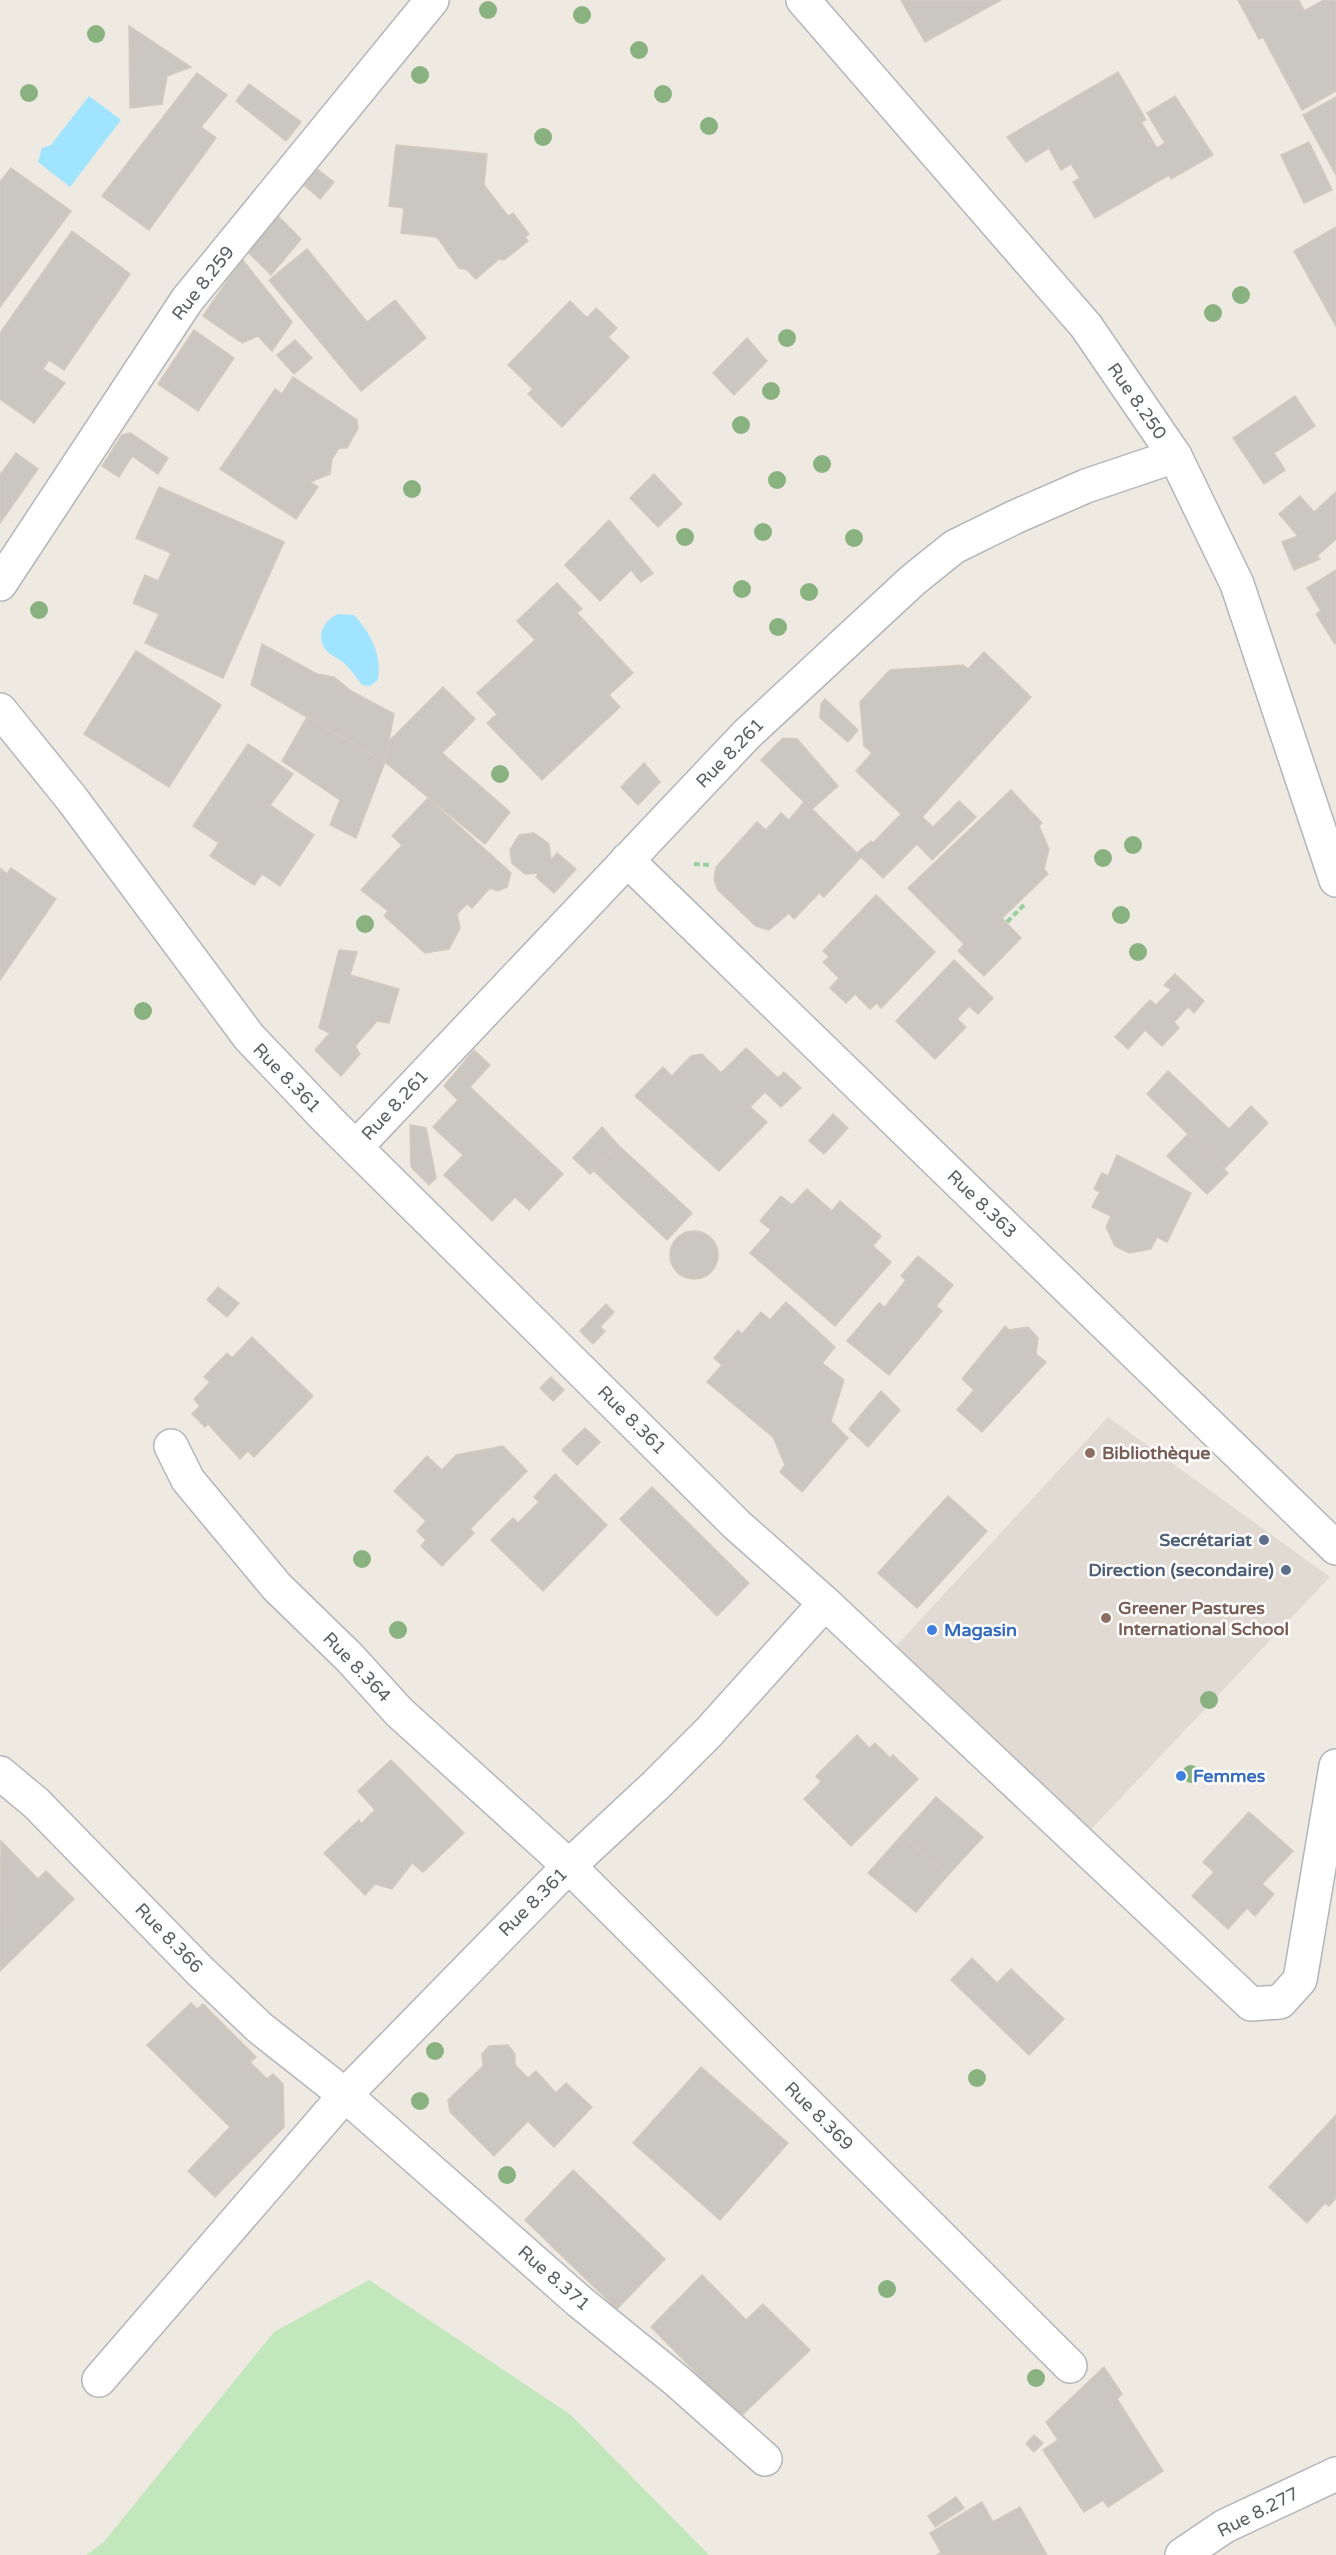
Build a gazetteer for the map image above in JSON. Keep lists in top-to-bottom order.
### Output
{
  "streets": {
    "street": [
      "Rue 8.259",
      "Rue 8.250",
      "Rue 8.261",
      "Rue 8.361",
      "Rue 8.363",
      "Rue 8.364",
      "Rue 8.366",
      "Rue 8.369",
      "Rue 8.371",
      "Rue 8.277"
    ]
  },
  "crossings": [
    ["Rue 8.250", "Rue 8.261"],
    ["Rue 8.261", "Rue 8.361"],
    ["Rue 8.261", "Rue 8.363"],
    ["Rue 8.361", "Rue 8.364"],
    ["Rue 8.361", "Rue 8.366"],
    ["Rue 8.361", "Rue 8.369"],
    ["Rue 8.361", "Rue 8.371"],
    ["Rue 8.364", "Rue 8.369"],
    ["Rue 8.366", "Rue 8.371"]
  ],
  "places": [
    "Bibliothèque",
    "Secrétariat",
    "Direction (secondaire)",
    "Greener Pastures International School",
    "Magasin",
    "Femmes"
  ]
}
